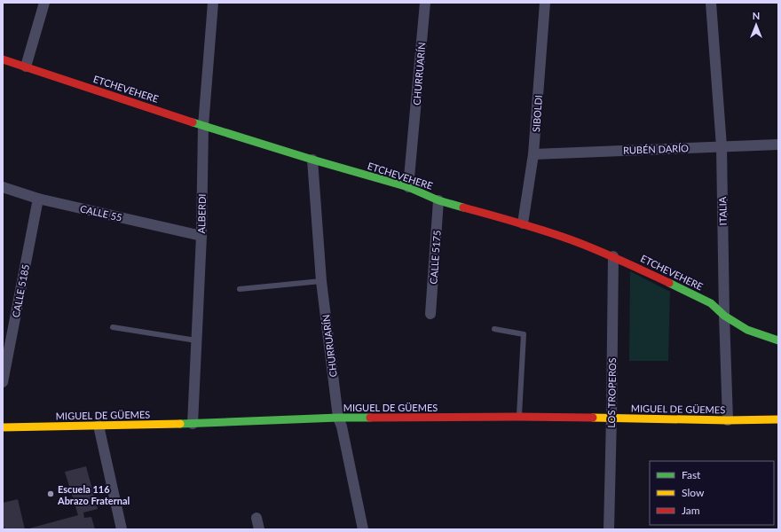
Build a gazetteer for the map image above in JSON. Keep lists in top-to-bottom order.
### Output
{
  "streets": {
    "street": [
      "CHURRUARÍN",
      "ETCHEVEHERE",
      "SIBOLDI",
      "RUBÉN DARÍO",
      "ITALIA",
      "CALLE 55",
      "ALBERDI",
      "CALLE 5175",
      "CALLE 5185",
      "LOS TROPEROS",
      "MIGUEL DE GÜEMES"
    ]
  },
  "crossings": [
    ["CHURRUARÍN", "ETCHEVEHERE"],
    ["CHURRUARÍN", "MIGUEL DE GÜEMES"],
    ["ETCHEVEHERE", "SIBOLDI"],
    ["ETCHEVEHERE", "ITALIA"],
    ["ETCHEVEHERE", "ALBERDI"],
    ["ETCHEVEHERE", "CALLE 5175"],
    ["ETCHEVEHERE", "LOS TROPEROS"],
    ["SIBOLDI", "RUBÉN DARÍO"],
    ["RUBÉN DARÍO", "ITALIA"],
    ["ITALIA", "MIGUEL DE GÜEMES"],
    ["CALLE 55", "ALBERDI"],
    ["CALLE 55", "CALLE 5185"],
    ["ALBERDI", "MIGUEL DE GÜEMES"],
    ["LOS TROPEROS", "MIGUEL DE GÜEMES"]
  ],
  "places": ["Escuela 116 Abrazo Fraternal"],
  "legend": ["Fast", "Slow", "Jam"],
  "north": "top"
}
